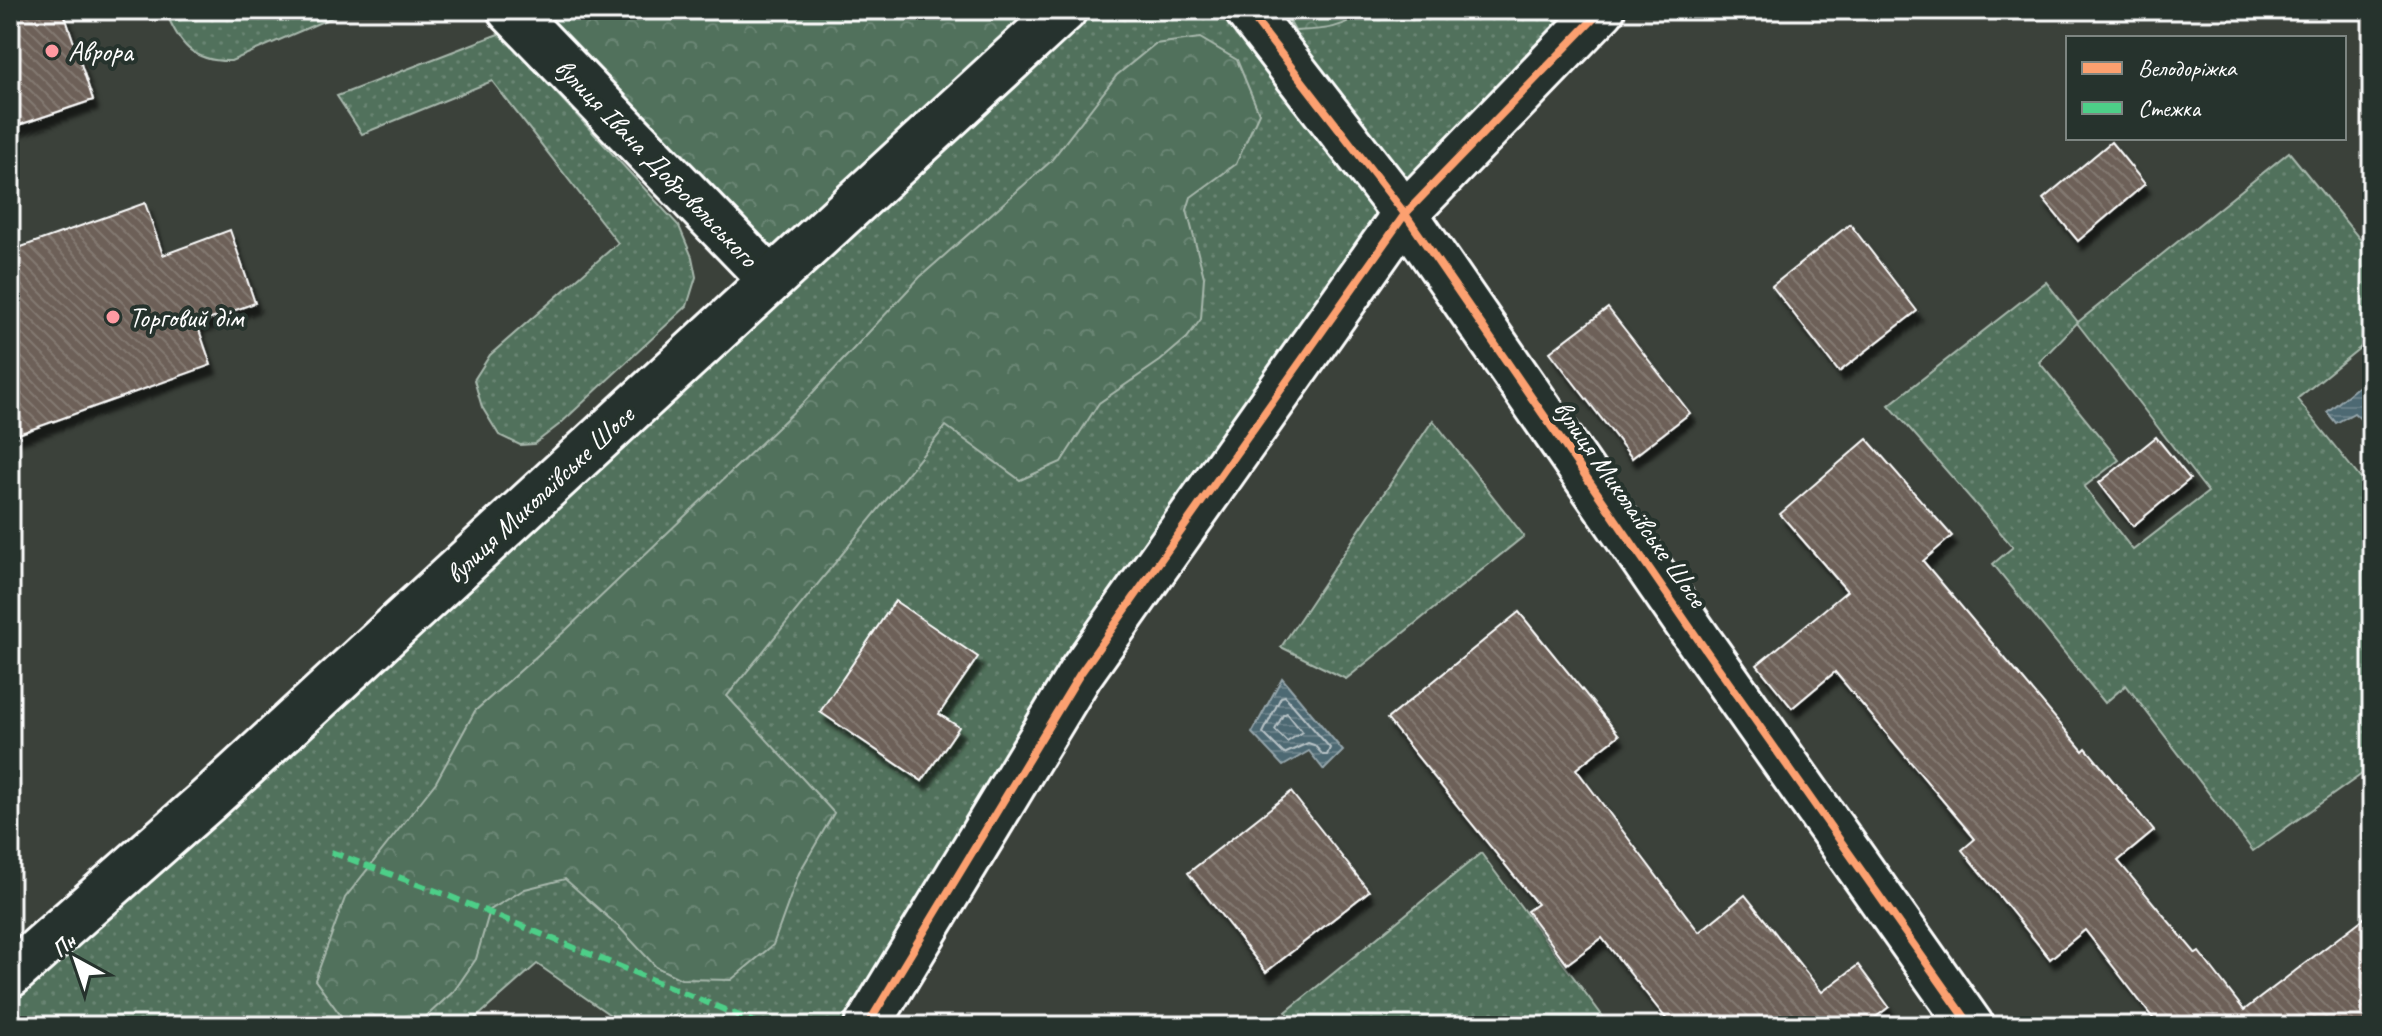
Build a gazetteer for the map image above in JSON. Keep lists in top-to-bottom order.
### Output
{
  "streets": {
    "street": ["вулиця Івана Добровольського", "вулиця Миколаївське Шосе"]
  },
  "crossings": [
    ["вулиця Івана Добровольського", "вулиця Миколаївське Шосе"]
  ],
  "places": ["Аврора", "Торговий дім"],
  "legend": ["Велодоріжка", "Стежка"],
  "north": "top left"
}
